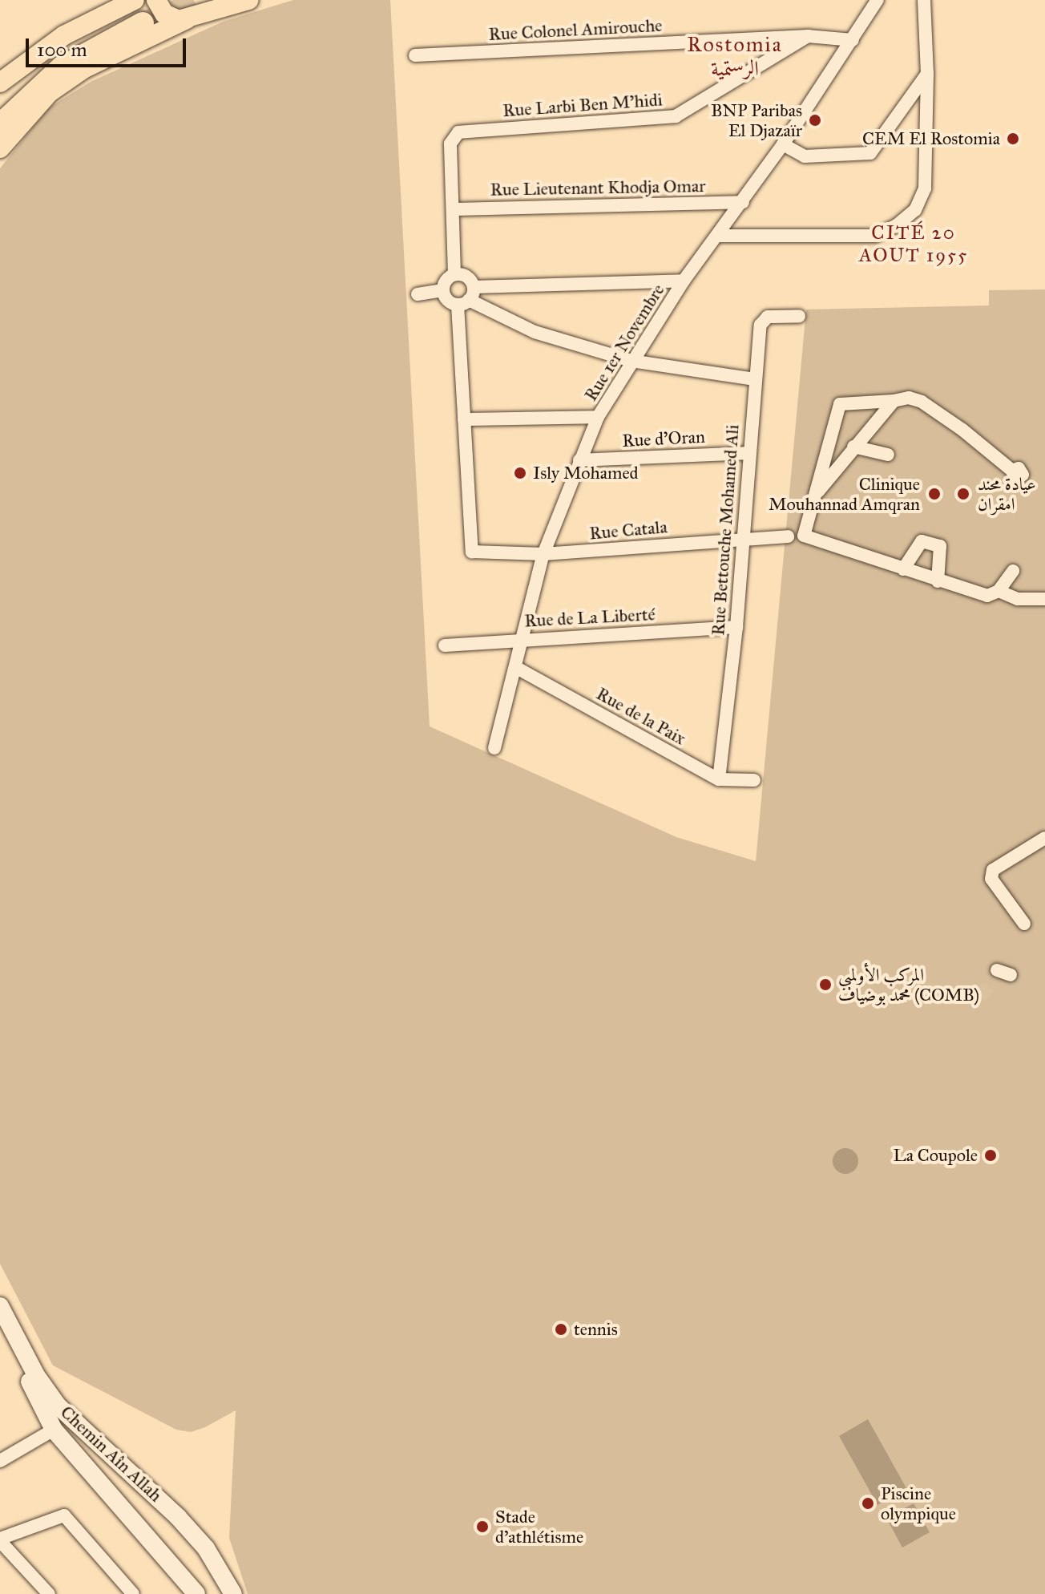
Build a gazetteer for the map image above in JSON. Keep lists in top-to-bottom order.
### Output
{
  "streets": {
    "main road": ["Chemin Aîn Allah"],
    "street": [
      "Rue Colonel Amirouche",
      "Rue Larbi Ben M'hidi",
      "Rue Lieutenant Khodja Omar",
      "Rue 1er Novembre",
      "Rue d'Oran",
      "Rue Catala",
      "Rue Bettouche Mohamed Ali",
      "Rue de La Liberté",
      "Rue de la Paix"
    ]
  },
  "crossings": [
    ["Rue Colonel Amirouche", "Rue Larbi Ben M'hidi"],
    ["Rue Colonel Amirouche", "Rue 1er Novembre"],
    ["Rue Larbi Ben M'hidi", "Rue Lieutenant Khodja Omar"],
    ["Rue Lieutenant Khodja Omar", "Rue 1er Novembre"],
    ["Rue 1er Novembre", "Rue d'Oran"],
    ["Rue 1er Novembre", "Rue Catala"],
    ["Rue 1er Novembre", "Rue de La Liberté"],
    ["Rue 1er Novembre", "Rue de la Paix"],
    ["Rue d'Oran", "Rue Bettouche Mohamed Ali"],
    ["Rue Catala", "Rue Bettouche Mohamed Ali"],
    ["Rue Bettouche Mohamed Ali", "Rue de La Liberté"],
    ["Rue Bettouche Mohamed Ali", "Rue de la Paix"]
  ],
  "districts": ["Rostomia الرستمية", "CITÉ 20 AOUT 1955"],
  "places": [
    "BNP Paribas El Djazaïr",
    "CEM El Rostomia",
    "Isly Mohamed",
    "Clinique Mouhannad Amqran",
    "عيادة محند امقران",
    "المركب الأولمبي محمد بوضياف (COMB)",
    "La Coupole",
    "tennis",
    "Piscine olympique",
    "Stade d’athlétisme"
  ],
  "scale_bar": "100 m"
}
